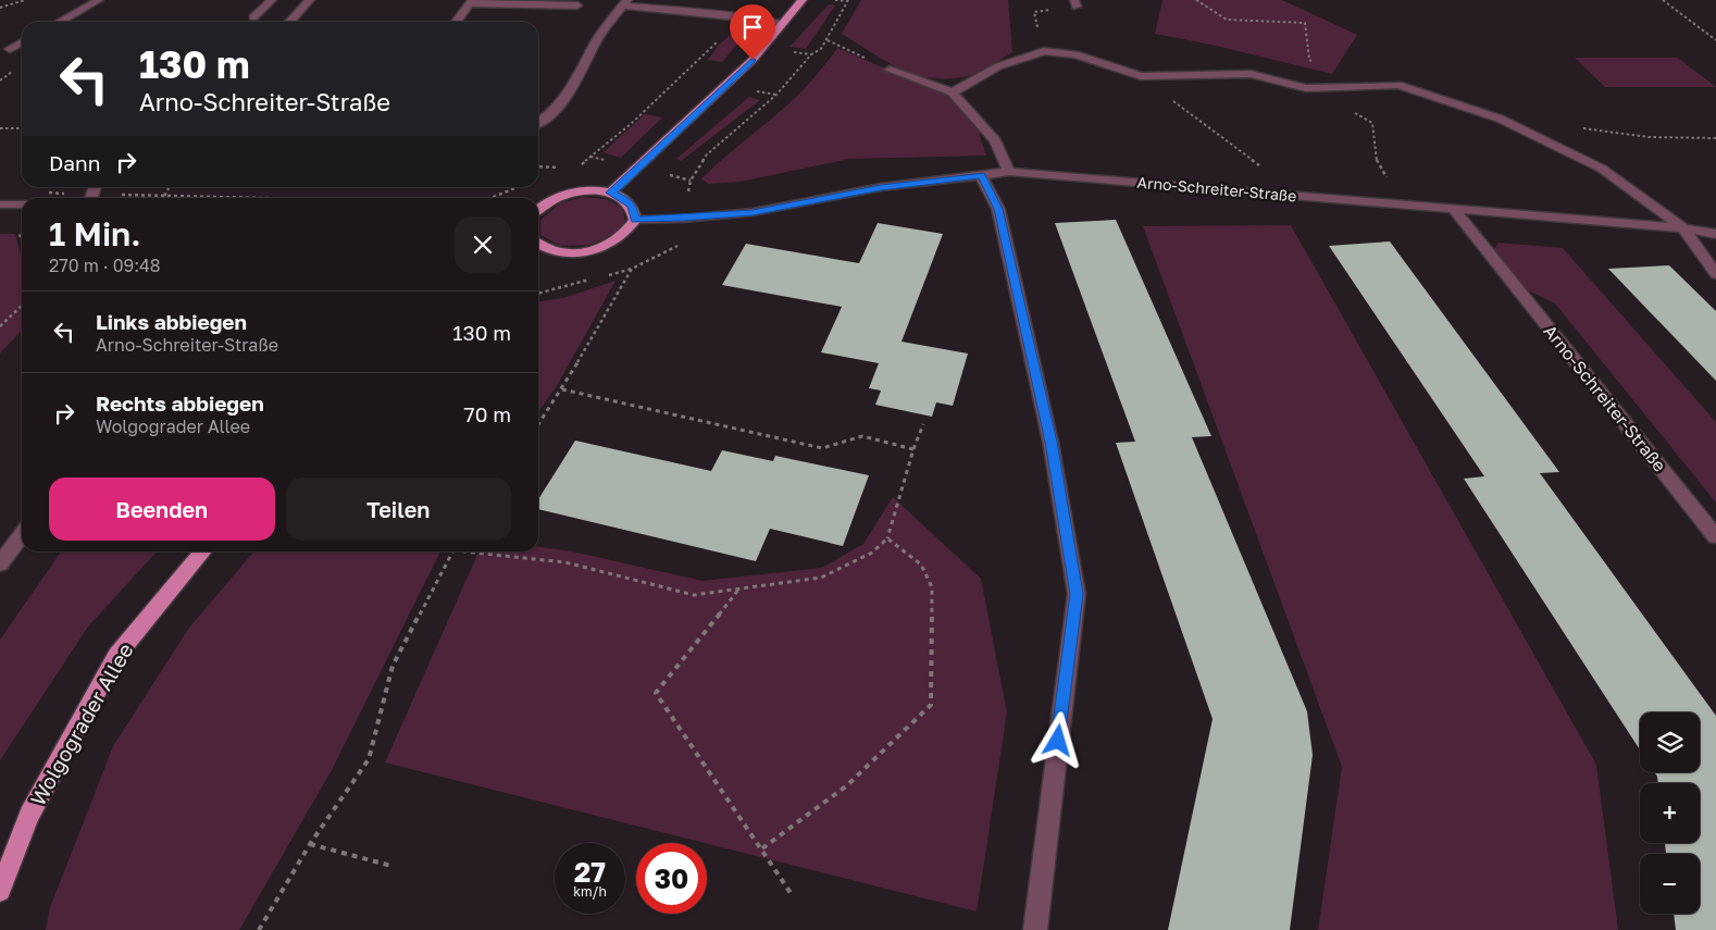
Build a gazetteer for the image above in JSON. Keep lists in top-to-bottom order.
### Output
{
  "streets": {
    "main road": ["Wolgograder Allee"],
    "street": ["Arno-Schreiter-Straße"]
  },
  "page": {
    "turn": ["130 m", "Arno-Schreiter-Straße"],
    "then": "Dann",
    "heading": ["1 Min.", "270 m · 09:48"],
    "list": [
      {
        "name": "Links abbiegen",
        "note": "Arno-Schreiter-Straße",
        "value": "130 m"
      },
      {
        "name": "Rechts abbiegen",
        "note": "Wolgograder Allee",
        "value": "70 m"
      }
    ],
    "buttons": ["Beenden", "Teilen"],
    "map_buttons": ["+", "−"],
    "speed": "27 km/h",
    "limit": "30"
  }
}
